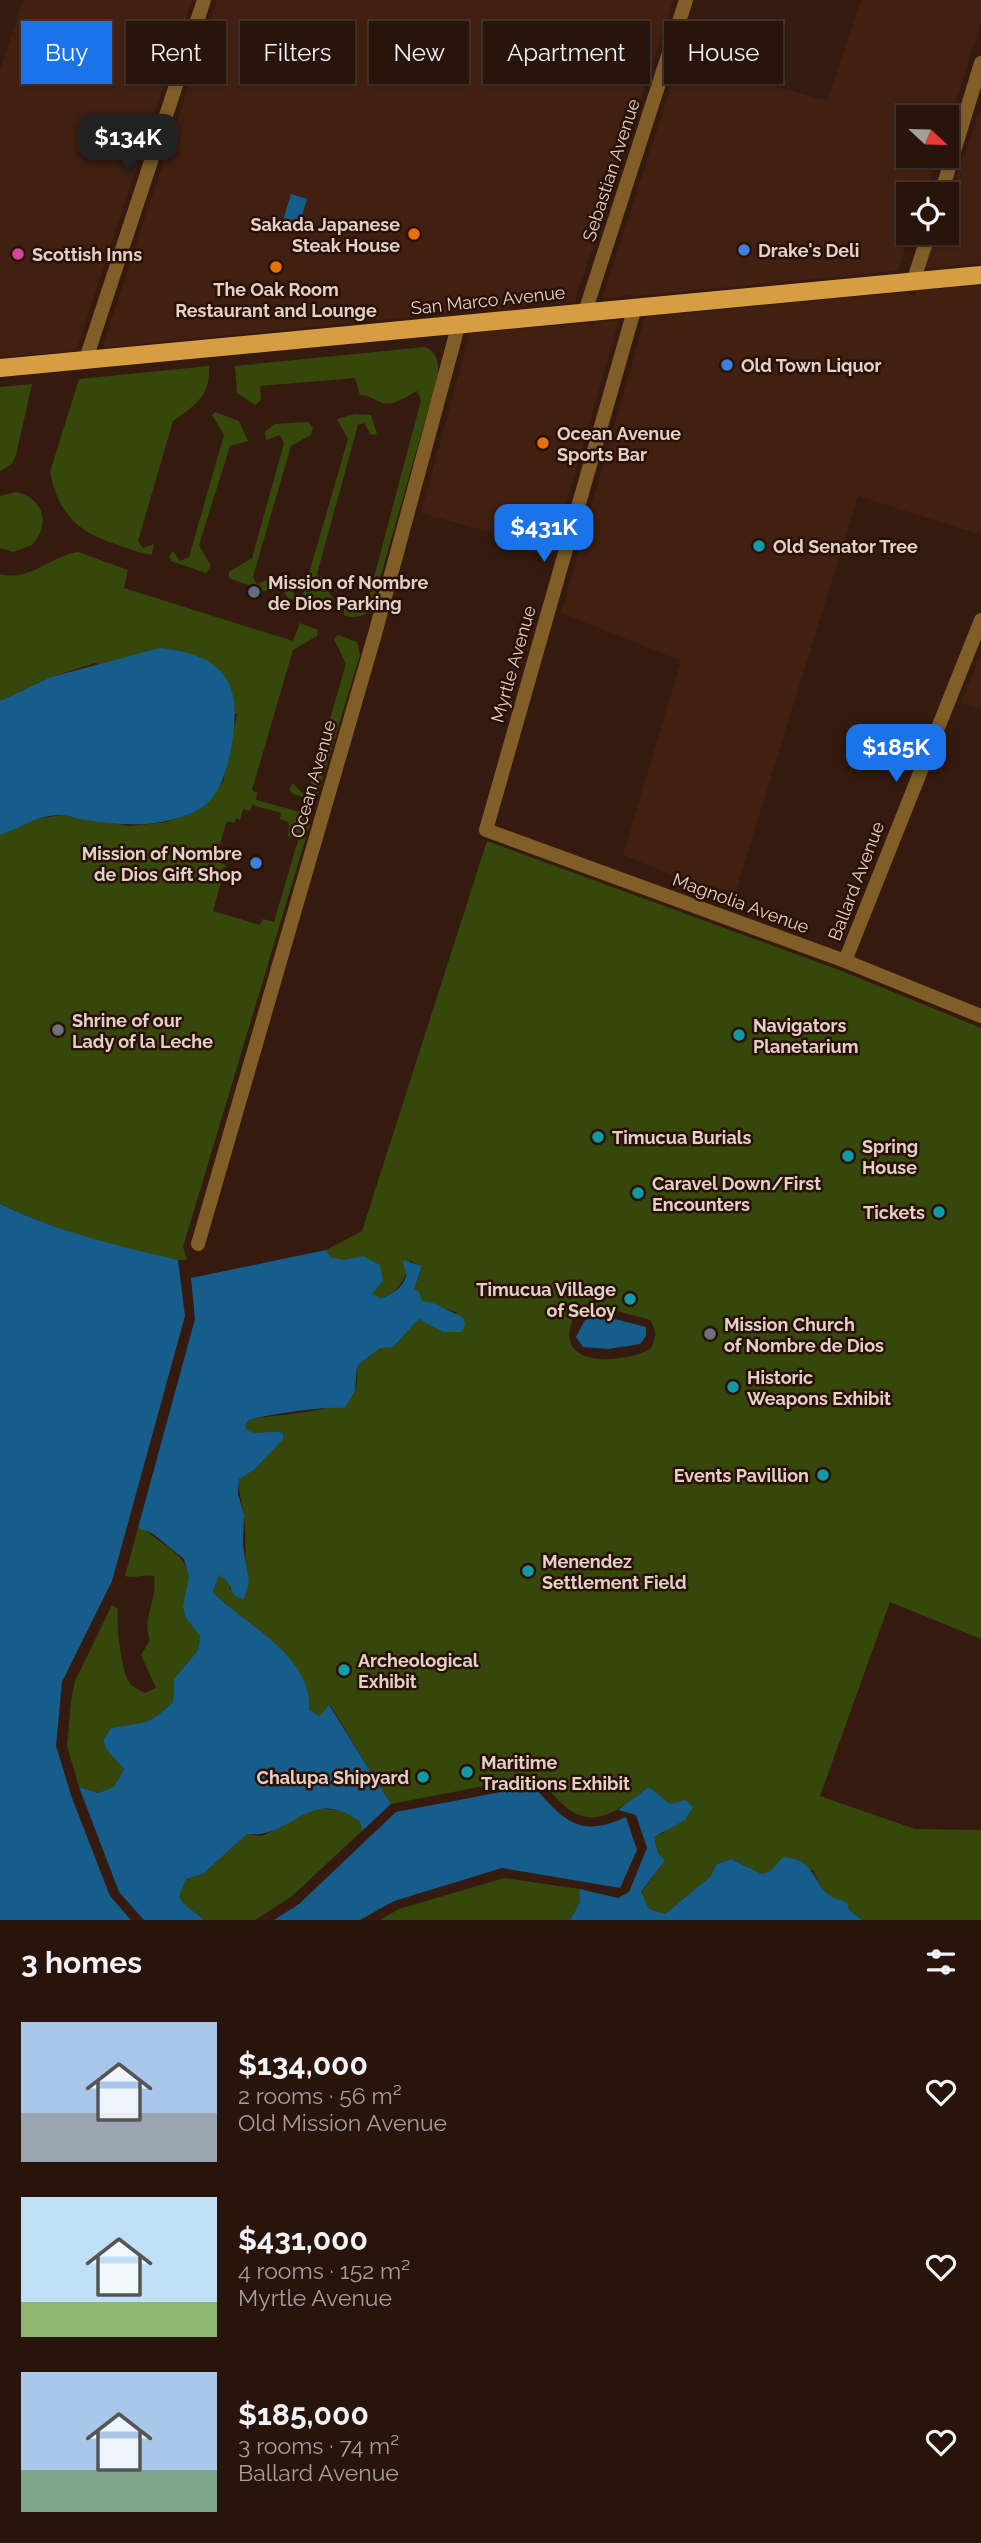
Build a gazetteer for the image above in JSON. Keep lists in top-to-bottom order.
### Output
{
  "streets": {
    "main road": ["San Marco Avenue"],
    "street": [
      "Sebastian Avenue",
      "Myrtle Avenue",
      "Ocean Avenue",
      "Ballard Avenue",
      "Magnolia Avenue"
    ]
  },
  "crossings": [
    ["Sebastian Avenue", "San Marco Avenue"],
    ["San Marco Avenue", "Myrtle Avenue"],
    ["San Marco Avenue", "Ocean Avenue"],
    ["Myrtle Avenue", "Magnolia Avenue"],
    ["Ballard Avenue", "Magnolia Avenue"]
  ],
  "places": [
    "Sakada Japanese Steak House",
    "Drake's Deli",
    "Scottish Inns",
    "The Oak Room Restaurant and Lounge",
    "Old Town Liquor",
    "Ocean Avenue Sports Bar",
    "Old Senator Tree",
    "Mission of Nombre de Dios Parking",
    "Mission of Nombre de Dios Gift Shop",
    "Shrine of our Lady of la Leche",
    "Navigators Planetarium",
    "Timucua Burials",
    "Spring House",
    "Caravel Down/First Encounters",
    "Tickets",
    "Timucua Village of Seloy",
    "Mission Church of Nombre de Dios",
    "Historic Weapons Exhibit",
    "Events Pavillion",
    "Menendez Settlement Field",
    "Archeological Exhibit",
    "Maritime Traditions Exhibit",
    "Chalupa Shipyard"
  ],
  "north": "right",
  "page": {
    "chip": [
      "Buy",
      "Rent",
      "Filters",
      "New",
      "Apartment",
      "House"
    ],
    "price": ["$134K", "$431K", "$185K"],
    "heading": "3 homes",
    "list": [
      {
        "name": "$134,000",
        "note": "2 rooms · 56 m² · Old Mission Avenue"
      },
      {
        "name": "$431,000",
        "note": "4 rooms · 152 m² · Myrtle Avenue"
      },
      {
        "name": "$185,000",
        "note": "3 rooms · 74 m² · Ballard Avenue"
      }
    ]
  }
}
